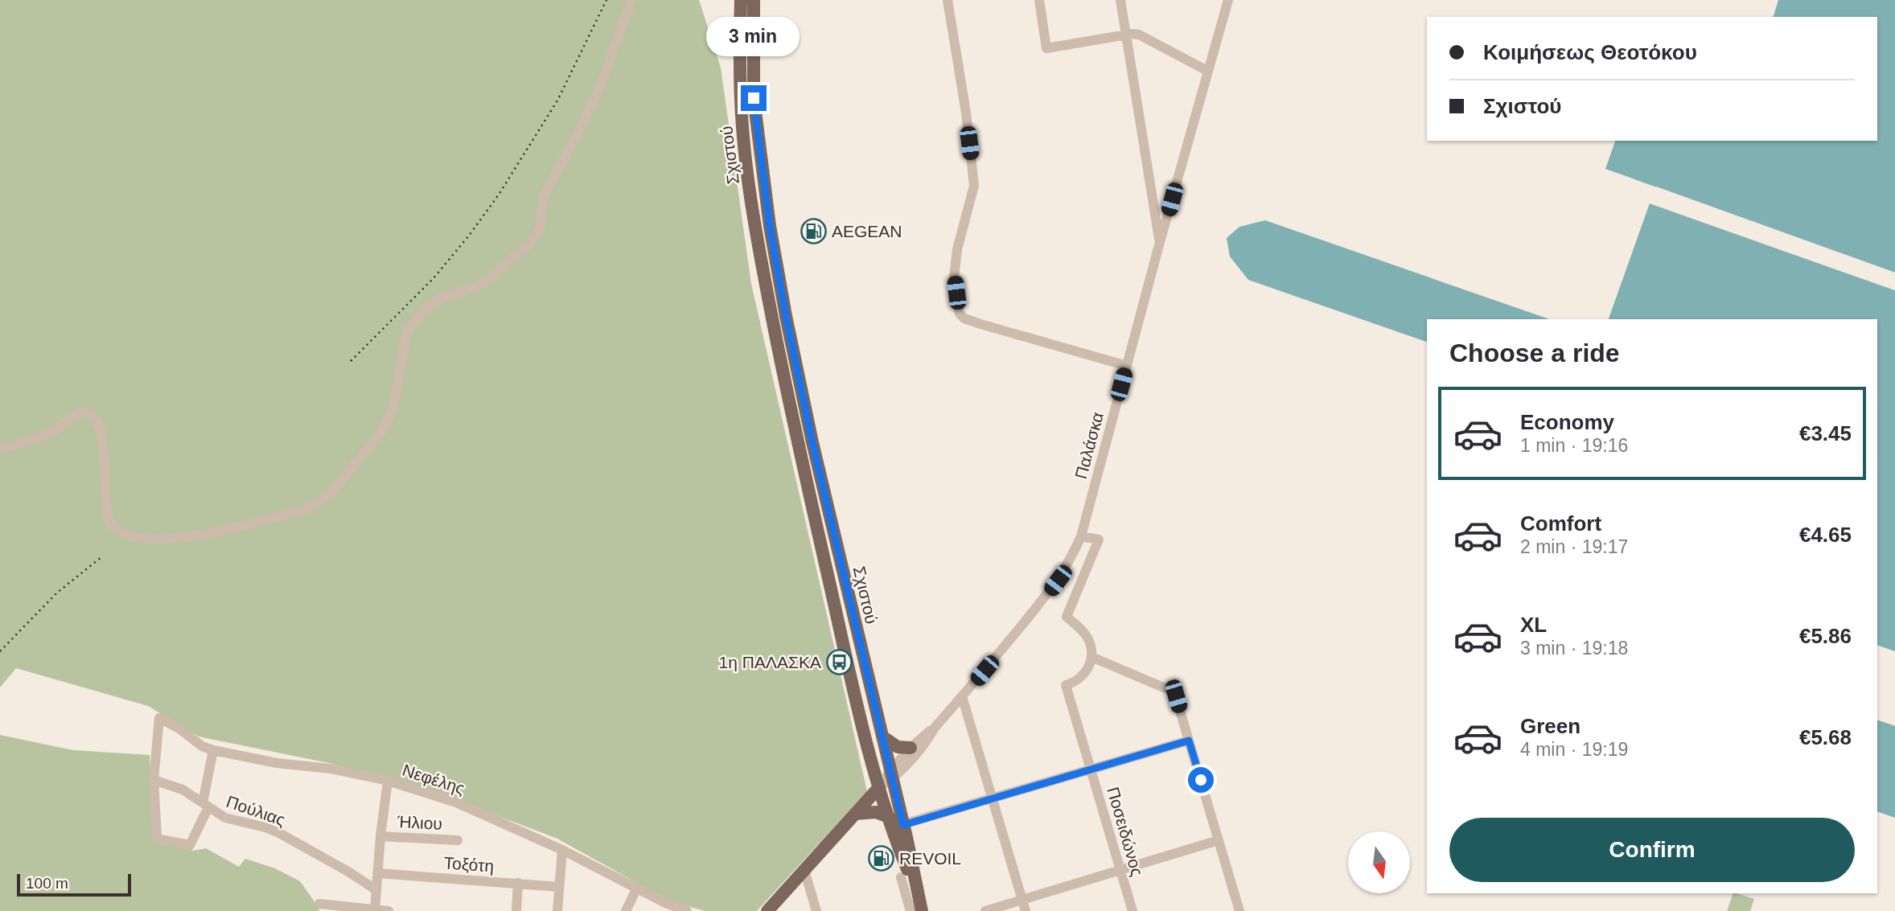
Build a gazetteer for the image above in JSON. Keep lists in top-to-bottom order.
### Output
{
  "streets": {
    "main road": ["Σχιστού"],
    "street": [
      "Παλάσκα",
      "Νεφέλης",
      "Πούλιας",
      "Ήλιου",
      "Ποσειδώνος",
      "Τοξότη"
    ]
  },
  "crossings": [
    ["Σχιστού", "Παλάσκα"],
    ["Νεφέλης", "Πούλιας"]
  ],
  "places": {
    "fuel station": ["AEGEAN", "REVOIL"],
    "bus stop": ["1η ΠΑΛΑΣΚΑ"]
  },
  "scale_bar": "100 m",
  "north": "bottom",
  "page": {
    "bubble": "3 min",
    "banner": ["Κοιμήσεως Θεοτόκου", "Σχιστού"],
    "heading": "Choose a ride",
    "list": [
      {
        "name": "Economy",
        "note": "1 min · 19:16",
        "value": "€3.45"
      },
      {
        "name": "Comfort",
        "note": "2 min · 19:17",
        "value": "€4.65"
      },
      {
        "name": "XL",
        "note": "3 min · 19:18",
        "value": "€5.86"
      },
      {
        "name": "Green",
        "note": "4 min · 19:19",
        "value": "€5.68"
      }
    ],
    "buttons": "Confirm",
    "scale": "100 m"
  }
}
